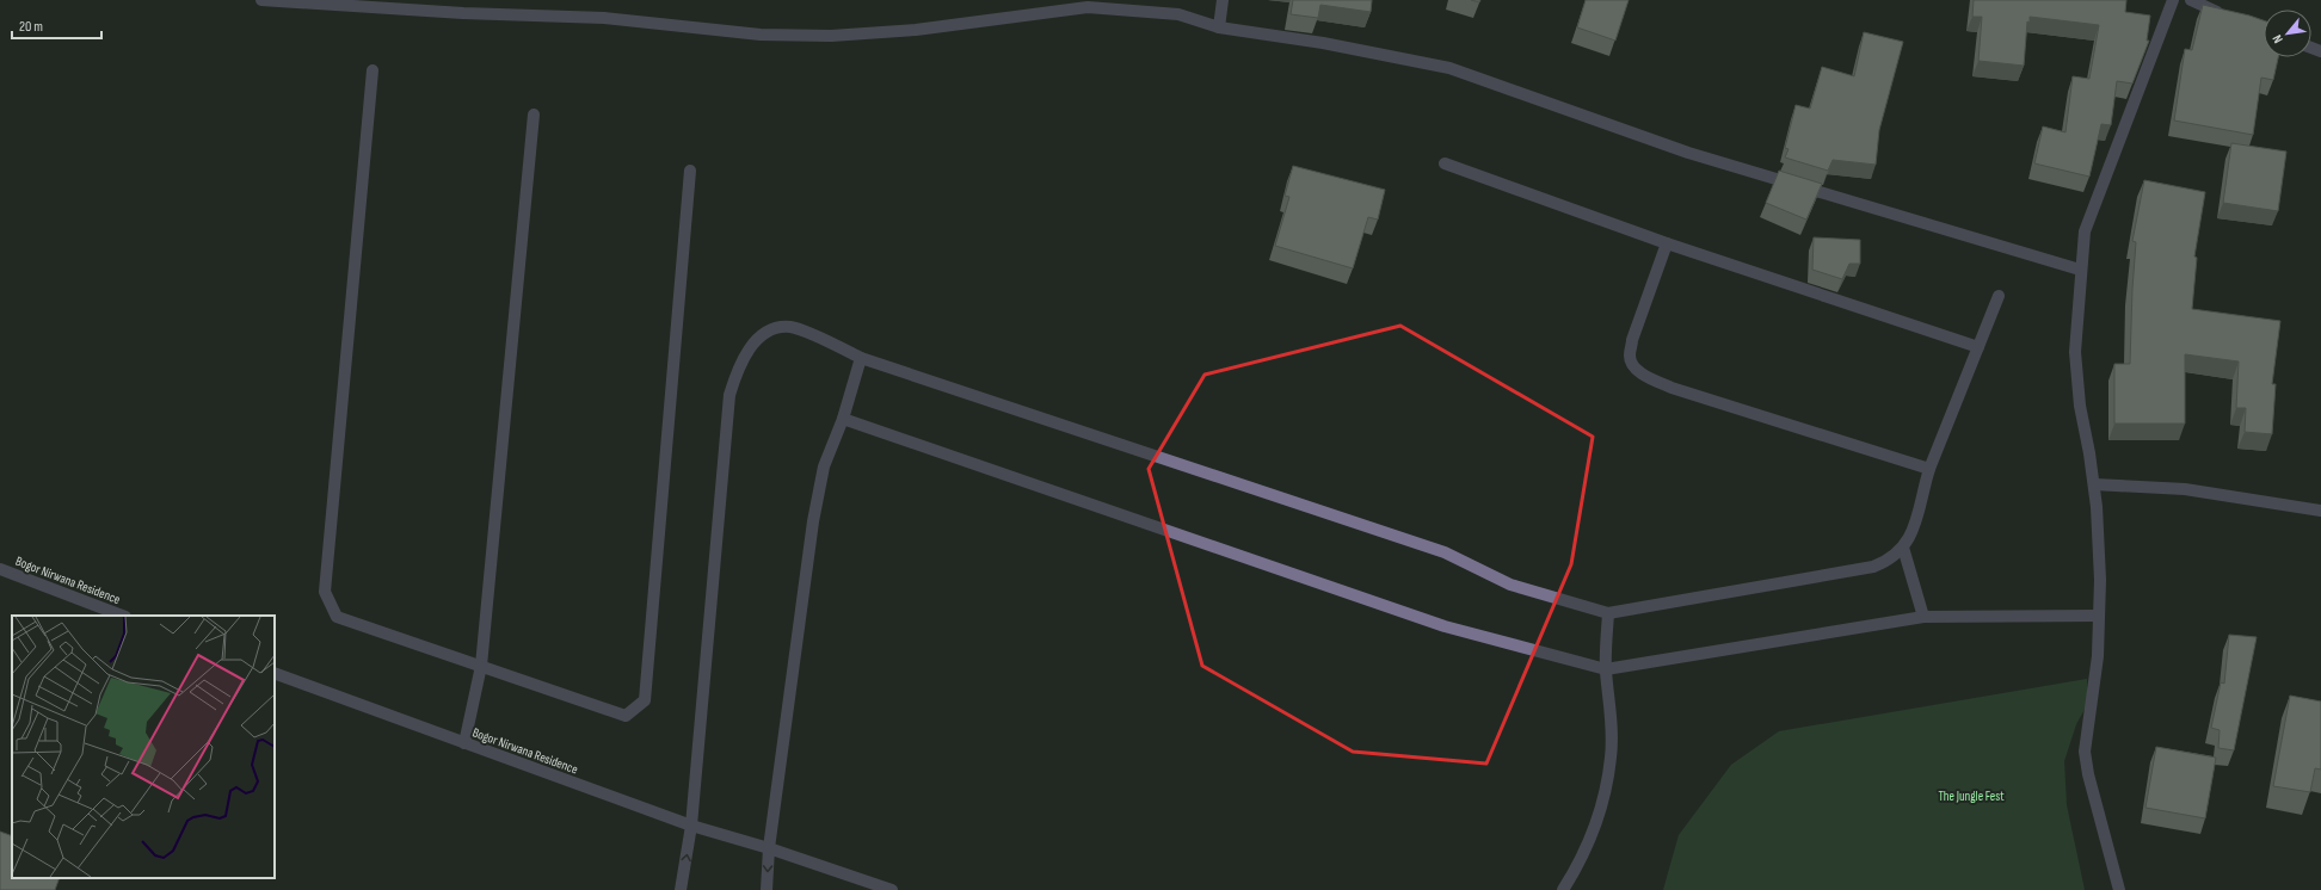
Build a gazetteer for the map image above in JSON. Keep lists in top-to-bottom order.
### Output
{
  "streets": {
    "street": ["Bogor Nirwana Residence"]
  },
  "parks": ["The Jungle Fest"],
  "scale_bar": "20 m",
  "north": "bottom left"
}
